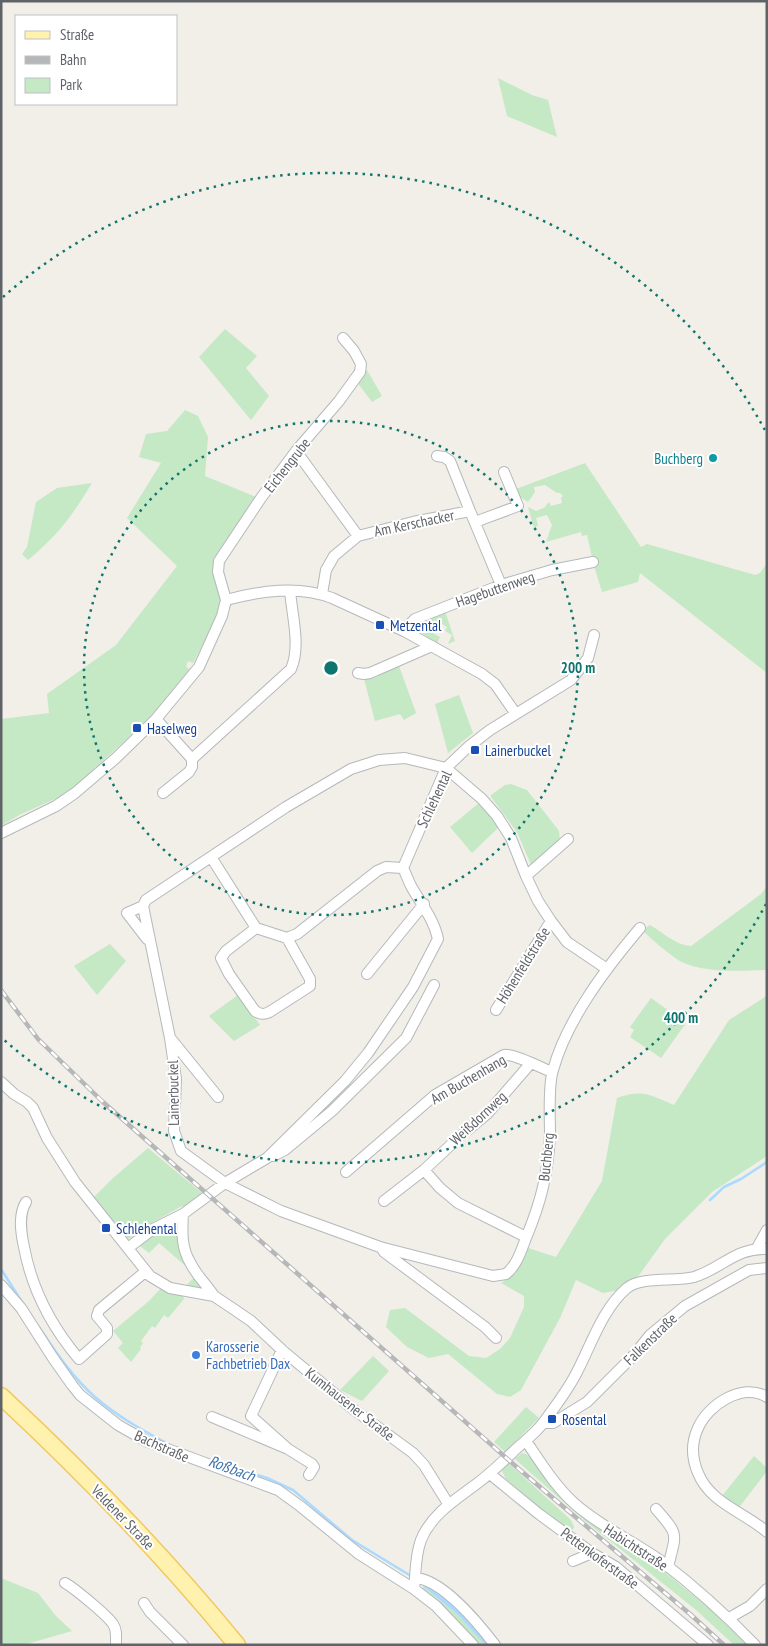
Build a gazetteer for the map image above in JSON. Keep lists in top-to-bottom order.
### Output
{
  "streets": {
    "main road": ["Veldener Straße"],
    "street": [
      "Eichengrube",
      "Am Kerschacker",
      "Hagebuttenweg",
      "Schlehental",
      "Höhenfeldstraße",
      "Am Buchenhang",
      "Lainerbuckel",
      "Weißdornweg",
      "Buchberg",
      "Falkenstraße",
      "Kumhausener Straße",
      "Bachstraße",
      "Habichtstraße",
      "Pettenkoferstraße"
    ]
  },
  "crossings": [
    ["Eichengrube", "Am Kerschacker"],
    ["Am Kerschacker", "Hagebuttenweg"],
    ["Schlehental", "Höhenfeldstraße"],
    ["Höhenfeldstraße", "Buchberg"],
    ["Am Buchenhang", "Weißdornweg"],
    ["Am Buchenhang", "Buchberg"],
    ["Lainerbuckel", "Buchberg"]
  ],
  "water": ["Roßbach"],
  "places": {
    "other": ["Buchberg", "Karosserie Fachbetrieb Dax"],
    "transit": [
      "Metzental",
      "Haselweg",
      "Lainerbuckel",
      "Schlehental",
      "Rosental"
    ]
  },
  "legend": ["Straße", "Bahn", "Park"],
  "rings": ["200 m", "400 m"]
}
